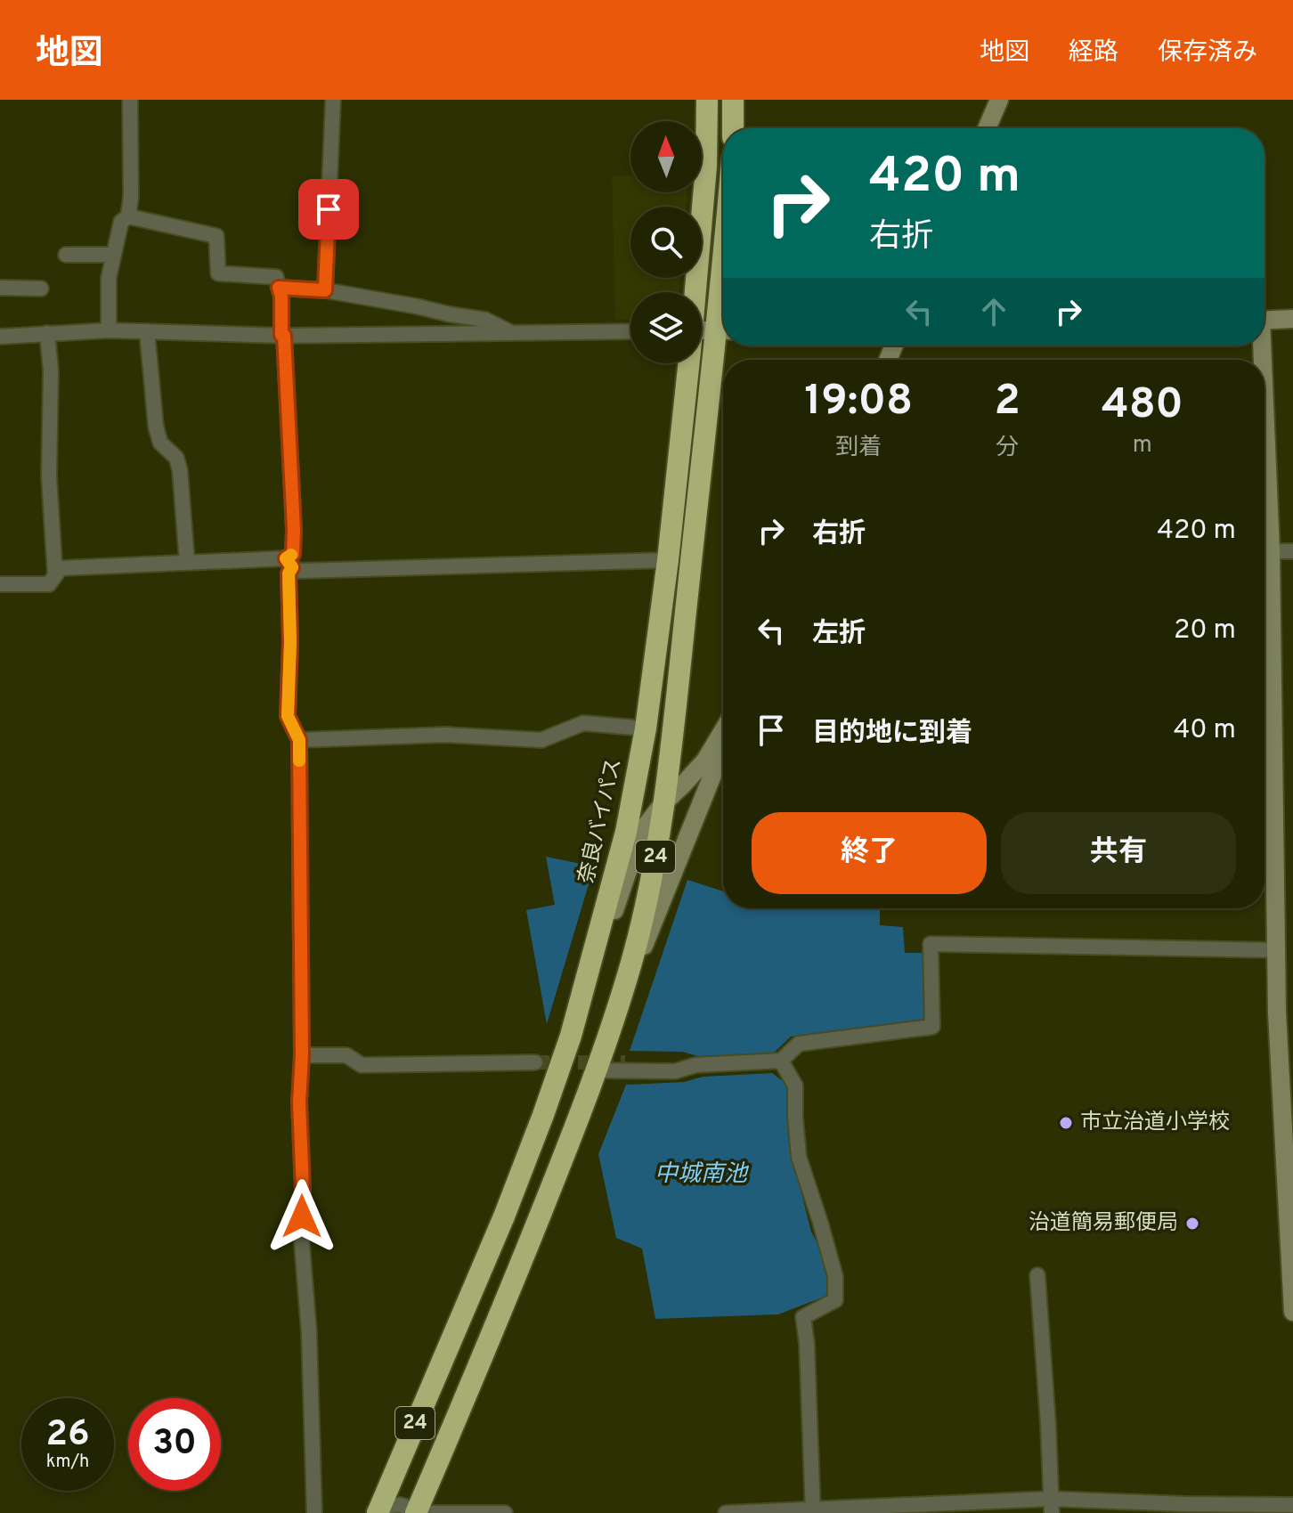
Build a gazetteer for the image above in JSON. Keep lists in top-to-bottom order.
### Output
{
  "streets": {
    "highway": ["奈良バイパス", "24"]
  },
  "water": ["中城南池"],
  "places": ["市立治道小学校", "治道簡易郵便局"],
  "north": "top",
  "page": {
    "header": "地図",
    "nav": ["地図", "経路", "保存済み"],
    "turn": ["420 m", "右折"],
    "eta": [
      "19:08",
      "到着",
      "2",
      "分",
      "480",
      "m"
    ],
    "list": [
      {
        "name": "右折",
        "value": "420 m"
      },
      {
        "name": "左折",
        "value": "20 m"
      },
      {
        "name": "目的地に到着",
        "value": "40 m"
      }
    ],
    "buttons": ["終了", "共有"],
    "speed": "26 km/h",
    "limit": "30"
  }
}
